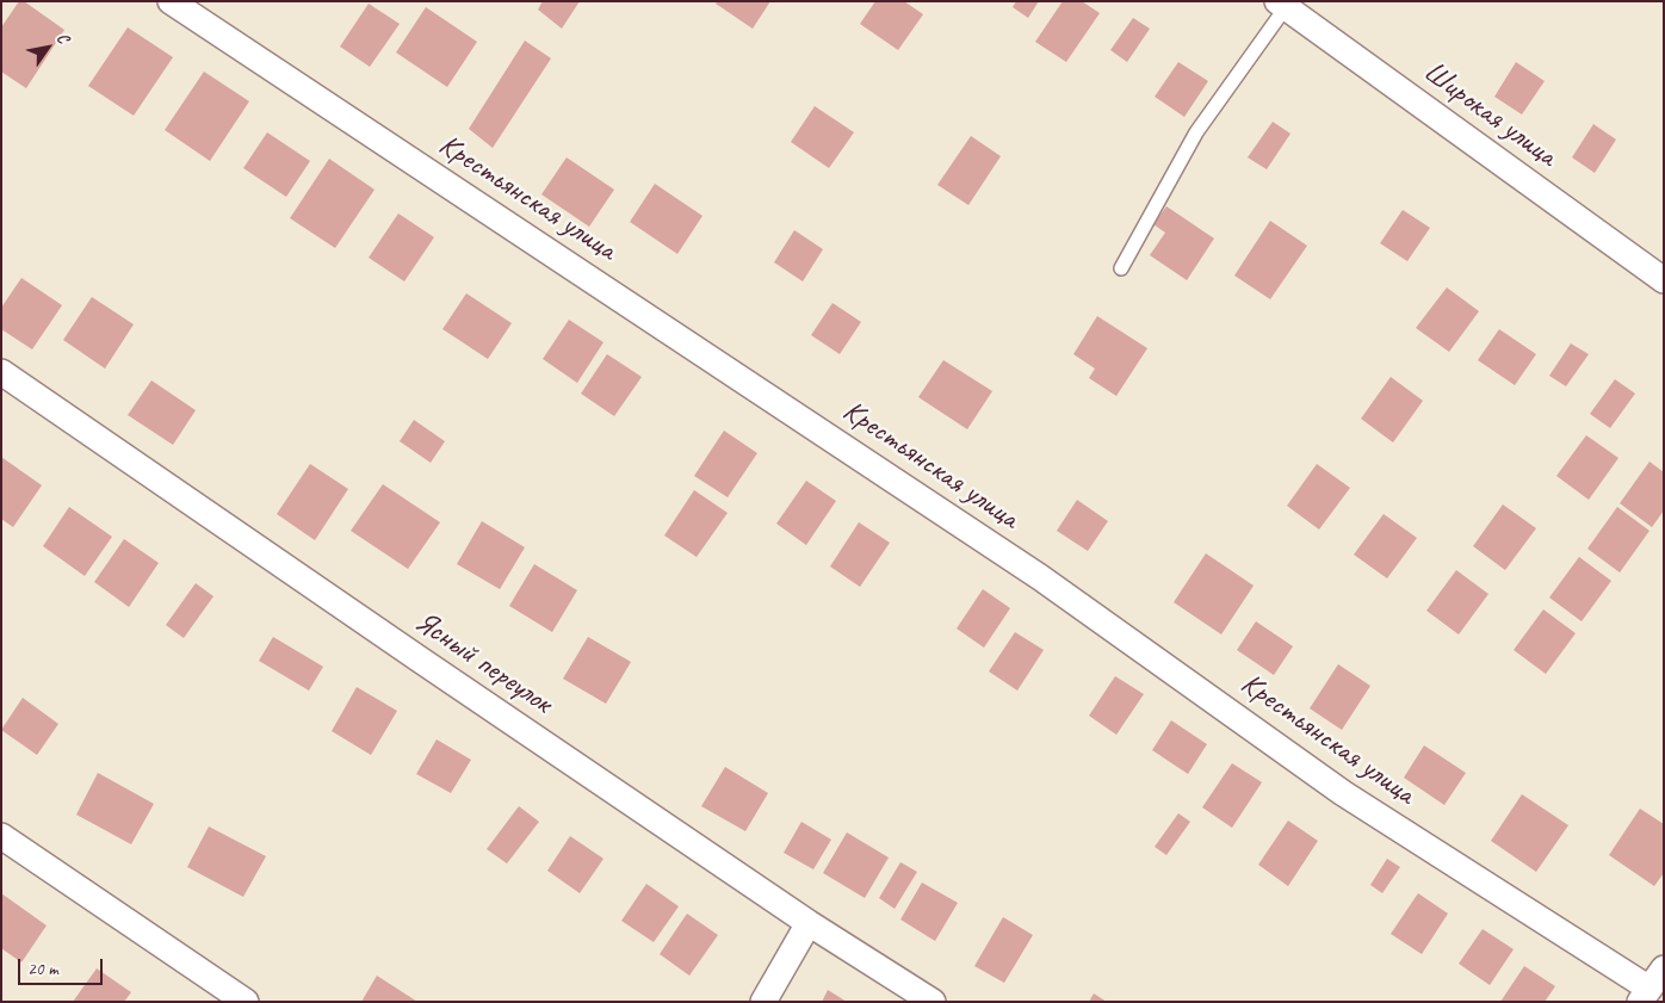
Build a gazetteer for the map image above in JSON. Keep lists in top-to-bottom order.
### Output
{
  "streets": {
    "street": ["Широкая улица", "Крестьянская улица", "Ясный переулок"]
  },
  "scale_bar": "20 m",
  "north": "top right"
}
